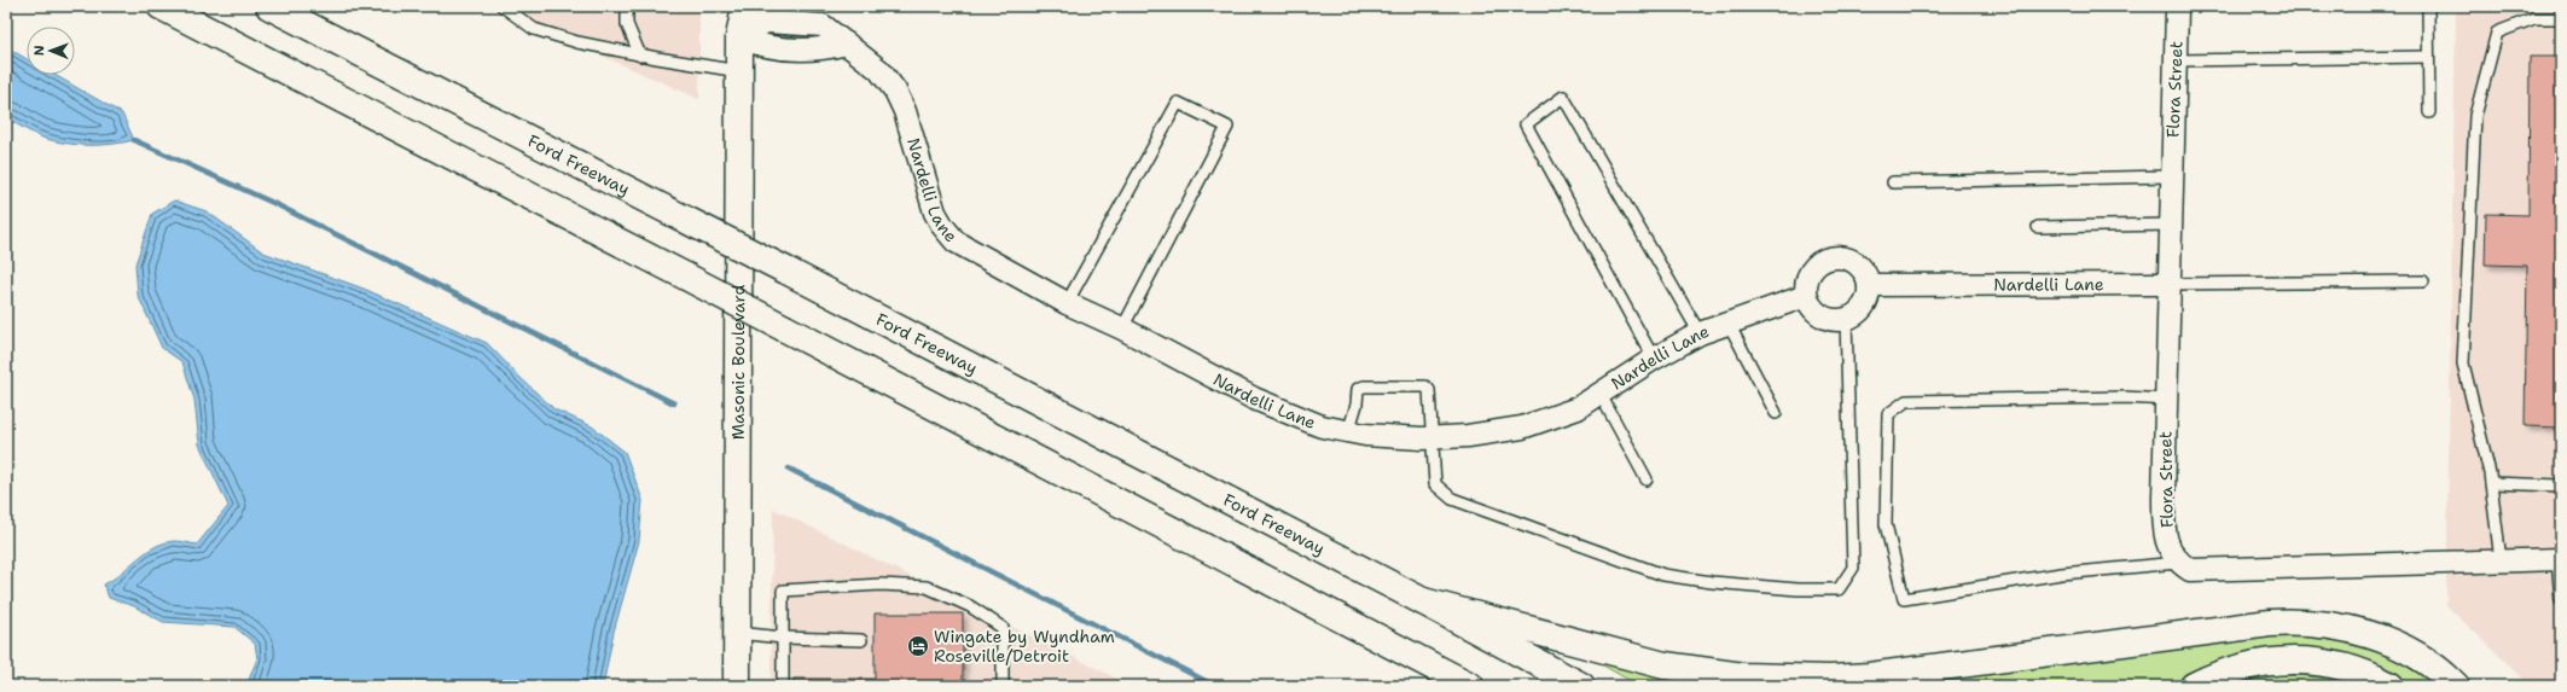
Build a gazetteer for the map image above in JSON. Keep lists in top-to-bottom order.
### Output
{
  "streets": {
    "main road": ["Ford Freeway", "Masonic Boulevard"],
    "street": ["Flora Street", "Nardelli Lane"]
  },
  "crossings": [
    ["Flora Street", "Nardelli Lane"],
    ["Nardelli Lane", "Masonic Boulevard"]
  ],
  "places": {
    "hotel": ["Wingate by Wyndham Roseville/Detroit"]
  },
  "north": "left"
}
